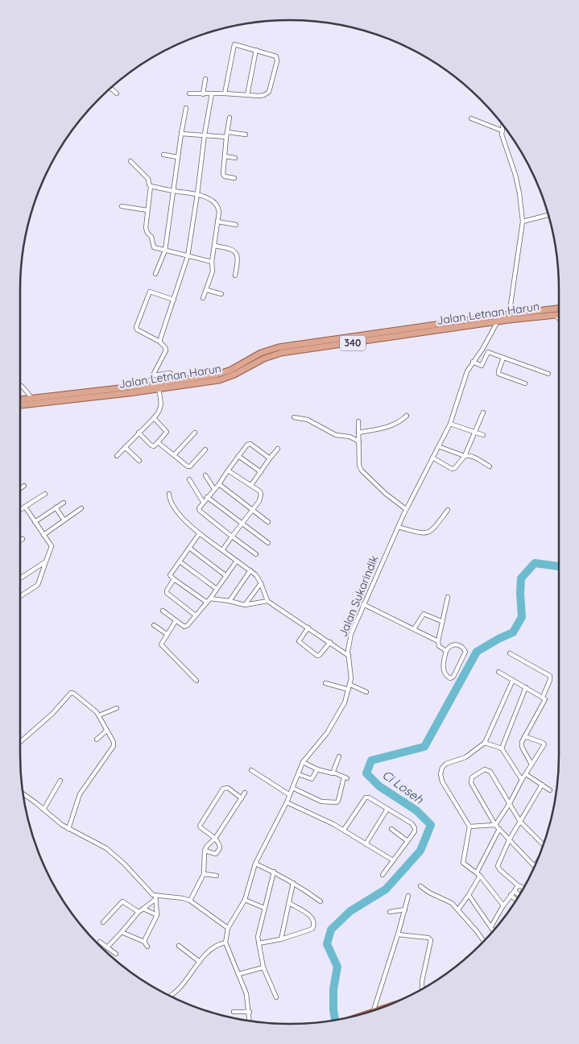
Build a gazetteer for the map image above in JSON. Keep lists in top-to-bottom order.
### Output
{
  "streets": {
    "main road": ["Jalan Letnan Harun", "340"],
    "street": ["Jalan Sukarindik"]
  },
  "crossings": [
    ["Jalan Letnan Harun", "Jalan Sukarindik"]
  ],
  "water": ["Ci Loseh"]
}
